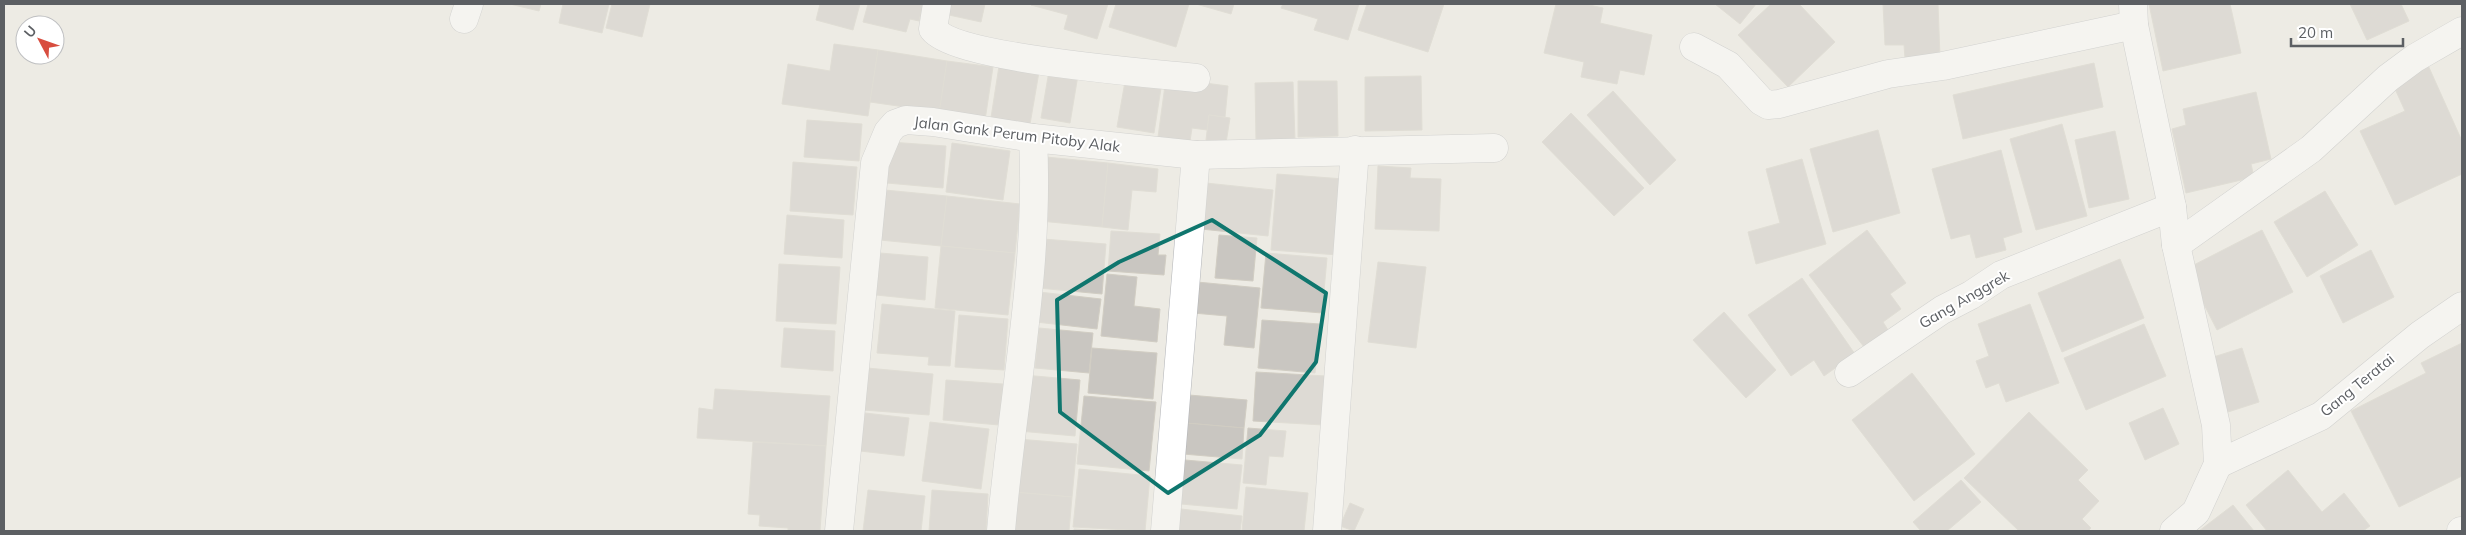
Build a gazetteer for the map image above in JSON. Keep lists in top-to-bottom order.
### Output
{
  "streets": {
    "street": ["Jalan Gank Perum Pitoby Alak", "Gang Anggrek", "Gang Teratai"]
  },
  "scale_bar": "20 m",
  "north": "top left"
}
